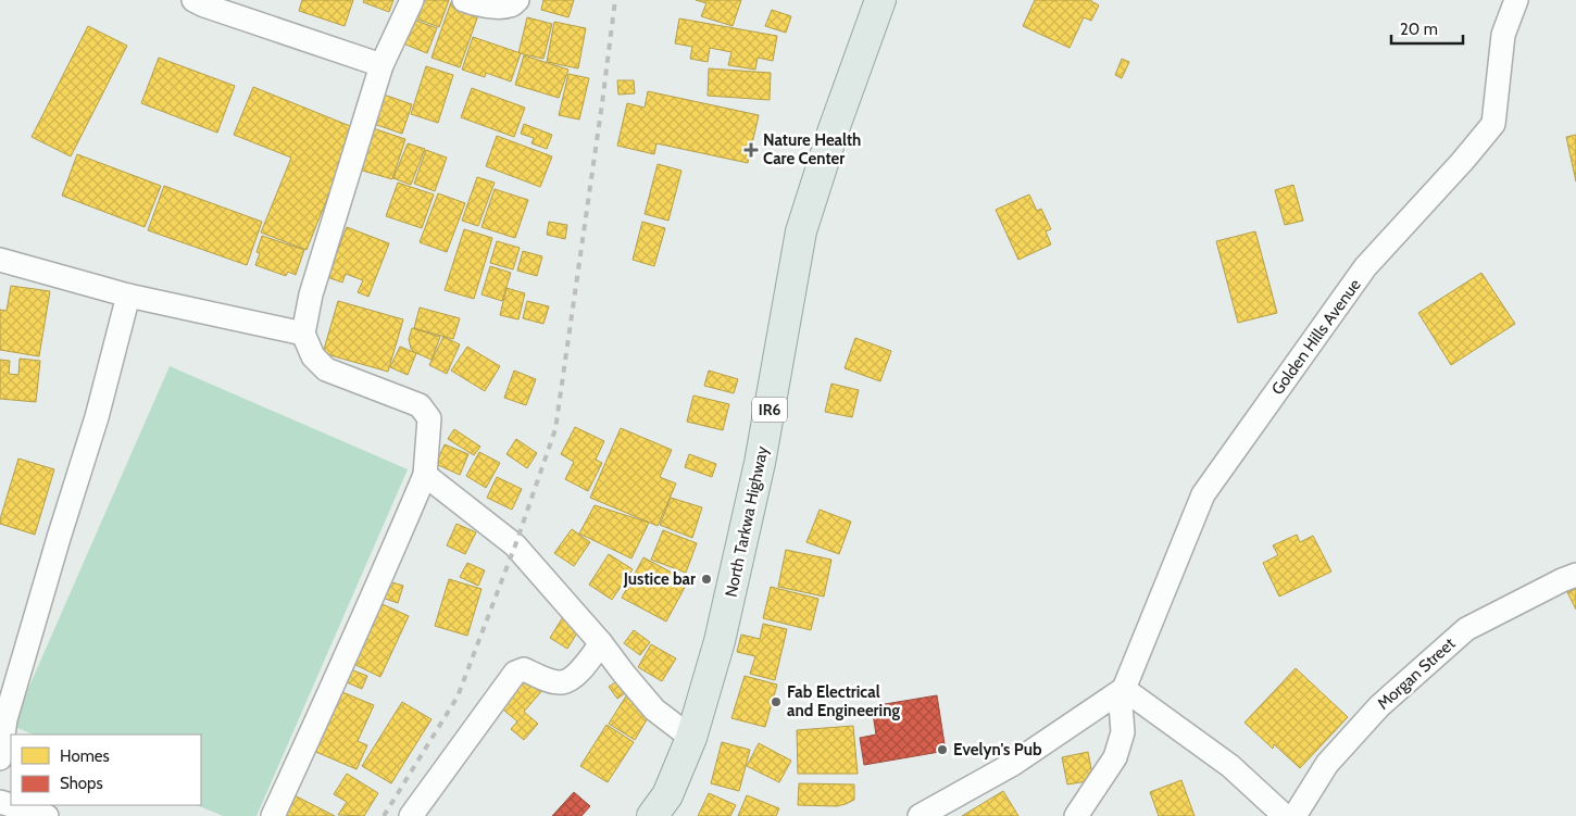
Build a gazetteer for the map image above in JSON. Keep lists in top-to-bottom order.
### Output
{
  "streets": {
    "main road": ["IR6", "North Tarkwa Highway"],
    "street": ["Golden Hills Avenue", "Morgan Street"]
  },
  "places": {
    "health": ["Nature Health Care Center"],
    "other": ["Justice bar", "Fab Electrical and Engineering", "Evelyn's Pub"]
  },
  "legend": ["Homes", "Shops"],
  "scale_bar": "20 m"
}
